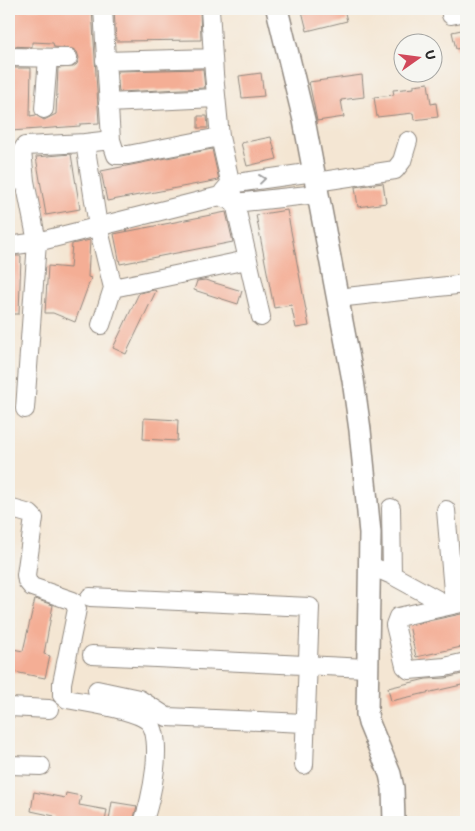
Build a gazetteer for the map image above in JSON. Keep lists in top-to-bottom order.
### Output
{
  "north": "right"
}
